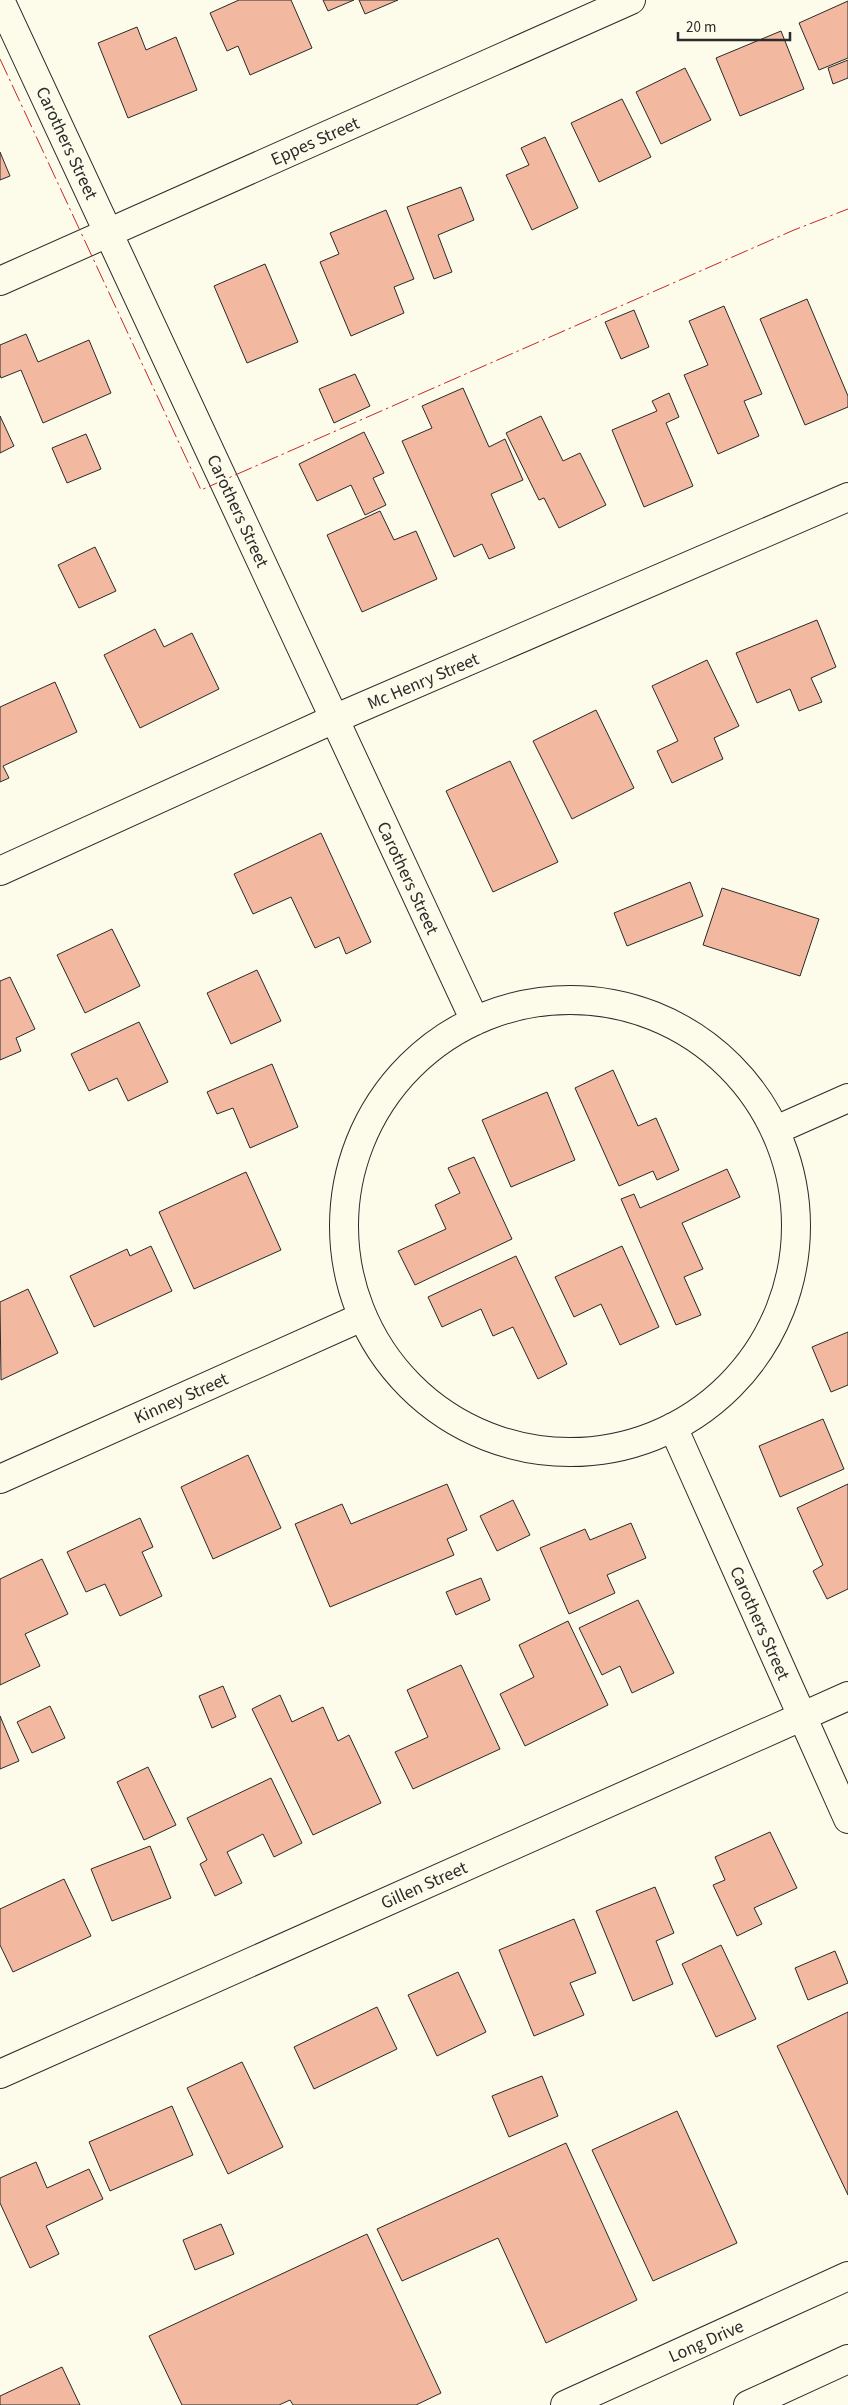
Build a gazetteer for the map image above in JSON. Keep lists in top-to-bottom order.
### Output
{
  "streets": {
    "street": [
      "Eppes Street",
      "Carothers Street",
      "Mc Henry Street",
      "Kinney Street",
      "Gillen Street",
      "Long Drive"
    ]
  },
  "crossings": [
    ["Eppes Street", "Carothers Street"],
    ["Carothers Street", "Mc Henry Street"],
    ["Carothers Street", "Gillen Street"]
  ],
  "scale_bar": "20 m"
}
